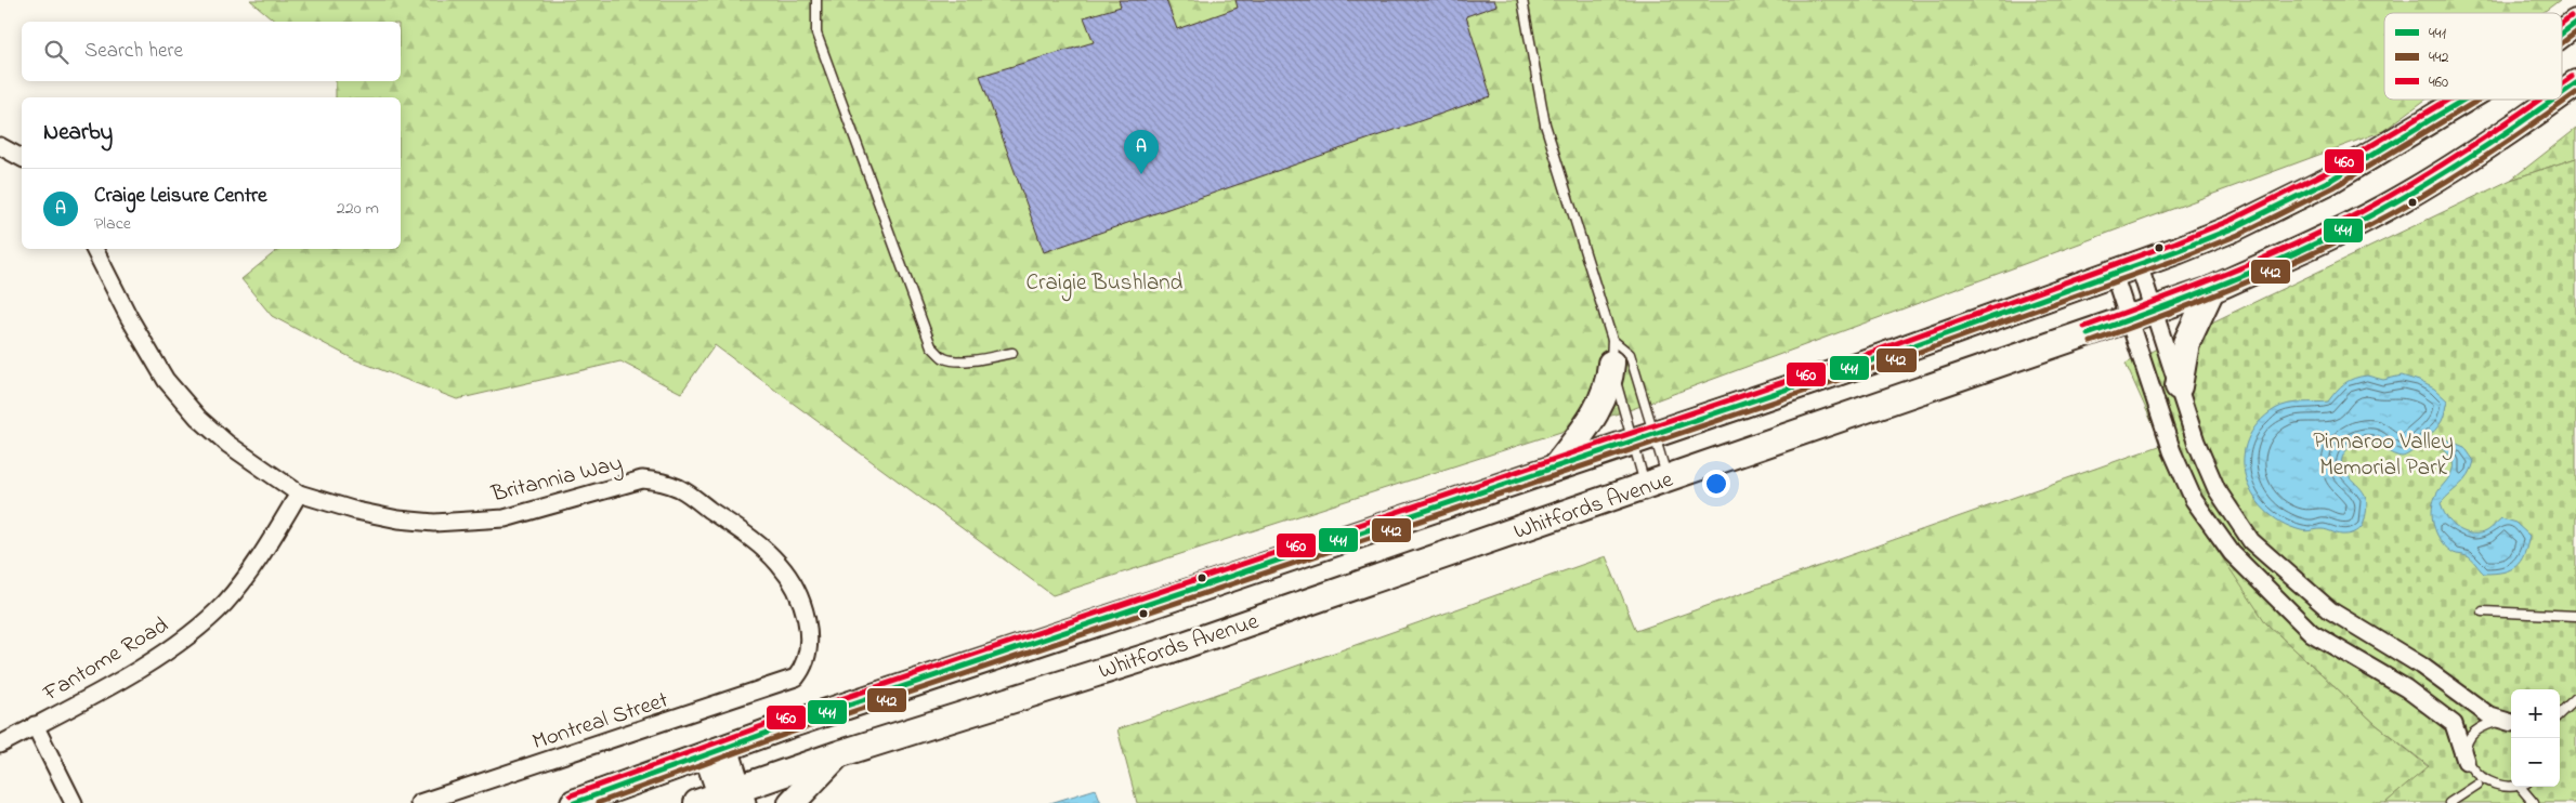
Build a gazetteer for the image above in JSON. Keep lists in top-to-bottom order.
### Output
{
  "streets": {
    "main road": ["Whitfords Avenue"],
    "street": ["Britannia Way", "Fantome Road", "Montreal Street"]
  },
  "crossings": [
    ["Britannia Way", "Fantome Road"],
    ["Britannia Way", "Montreal Street"]
  ],
  "parks": ["Craigie Bushland", "Pinnaroo Valley Memorial Park"],
  "lines": ["transit line 460", "transit line 441", "transit line 442"],
  "legend": ["441", "442", "460"],
  "page": {
    "search": "Search here",
    "heading": "Nearby",
    "pins": "A",
    "list": [
      {
        "mark": "A",
        "name": "Craige Leisure Centre",
        "note": "Place",
        "value": "220 m"
      }
    ],
    "map_buttons": ["+", "−"]
  }
}
